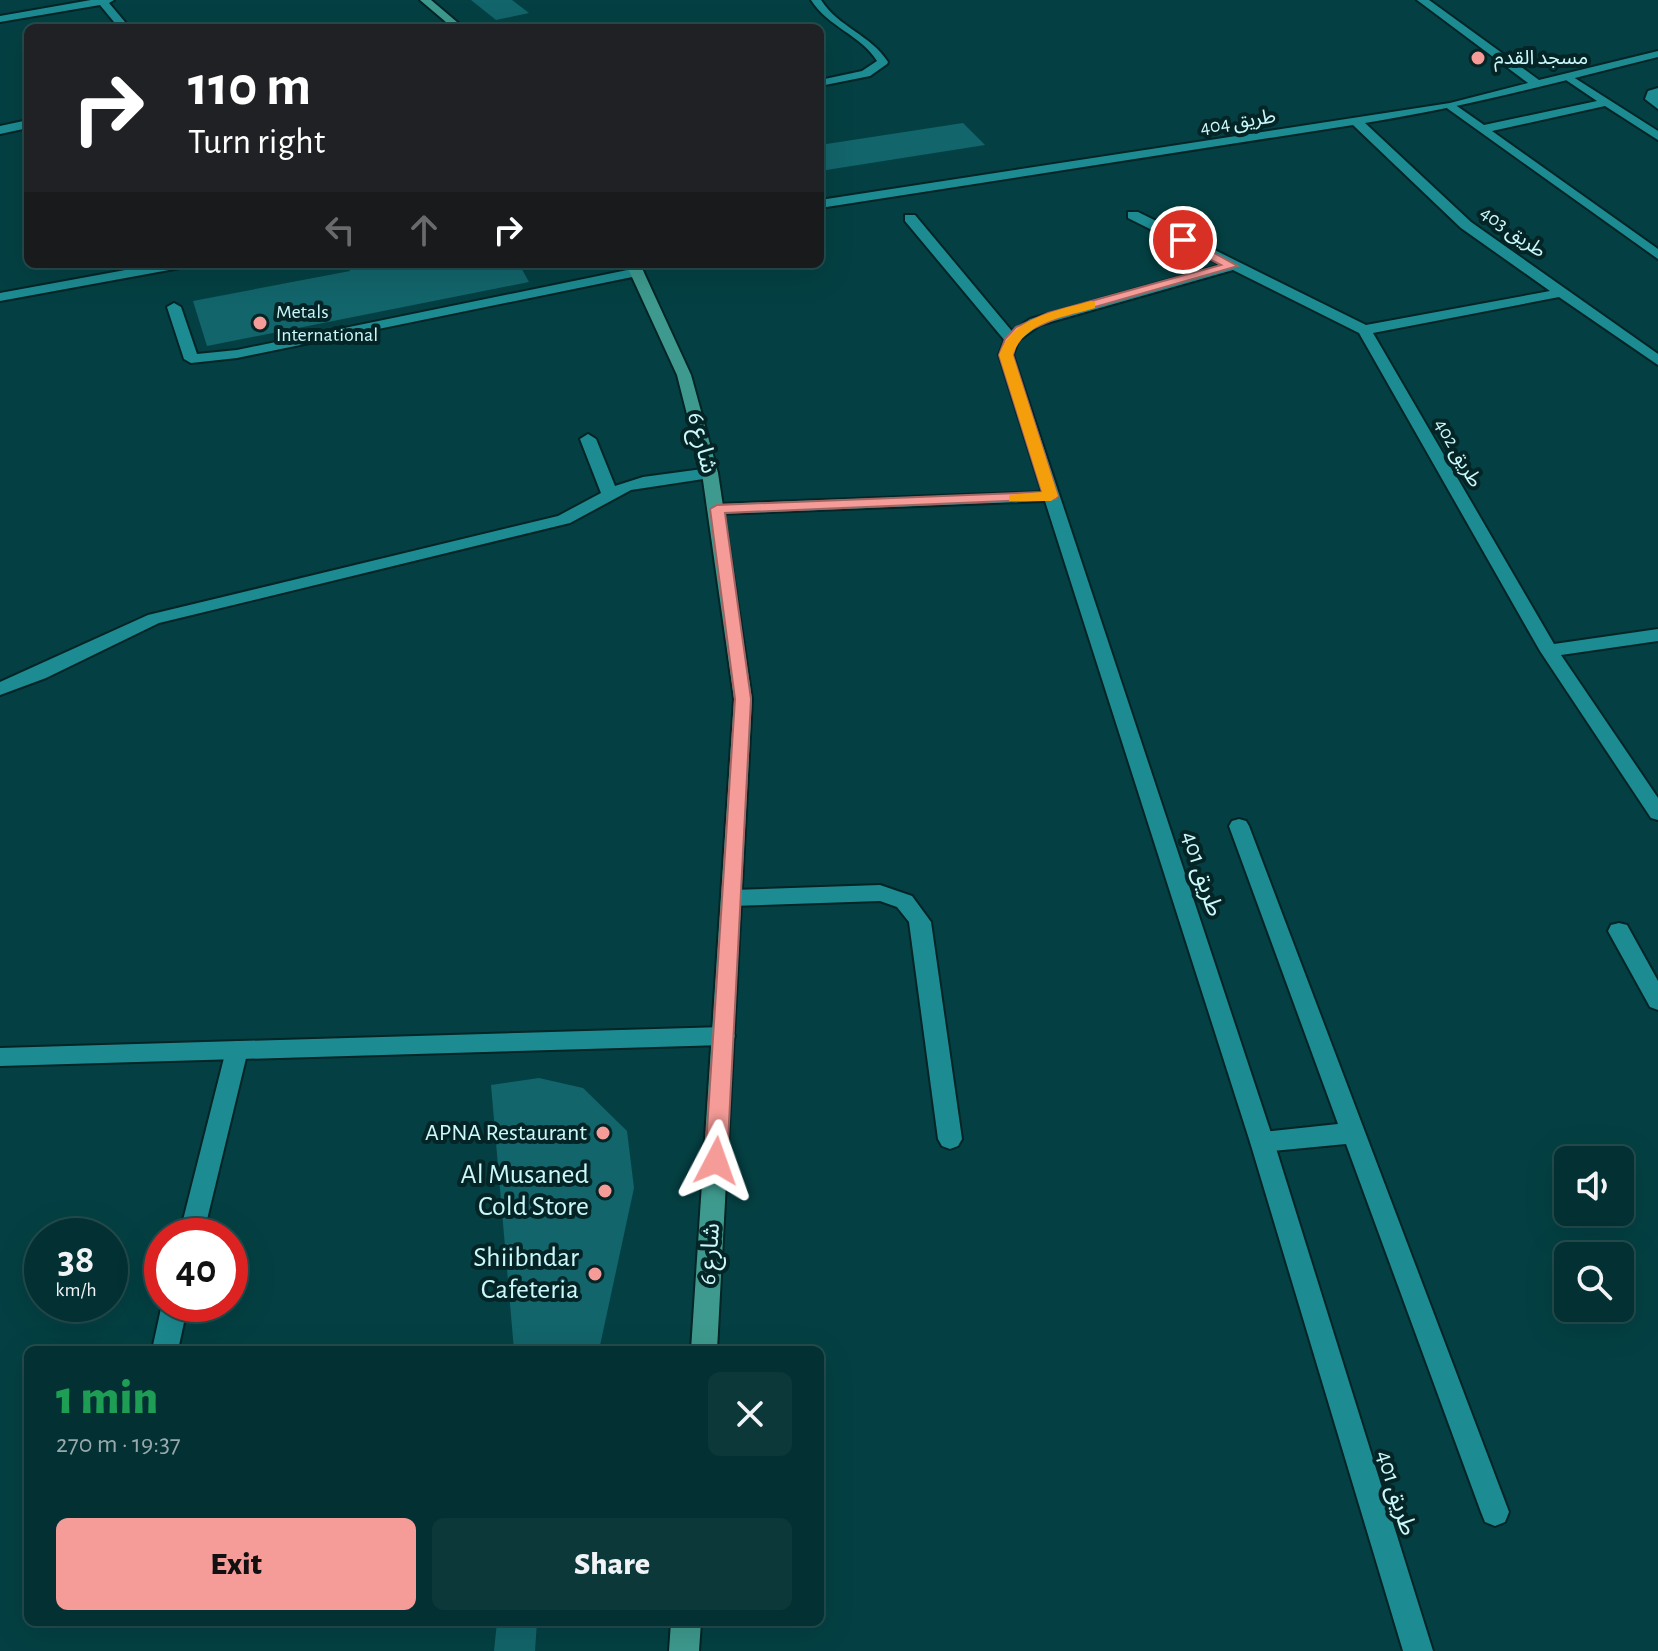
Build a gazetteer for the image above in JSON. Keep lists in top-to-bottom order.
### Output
{
  "streets": {
    "street": [
      "طريق 404",
      "طريق 403",
      "شارع 6",
      "طريق 402",
      "طريق 401"
    ]
  },
  "crossings": [
    ["طريق 404", "طريق 403"]
  ],
  "places": [
    "مسجد القدم",
    "Metals International",
    "APNA Restaurant",
    "Al Musaned Cold Store",
    "Shiibndar Cafeteria"
  ],
  "page": {
    "turn": ["110 m", "Turn right"],
    "speed": "38 km/h",
    "limit": "40",
    "heading": ["1 min", "270 m · 19:37"],
    "buttons": ["Exit", "Share"]
  }
}
